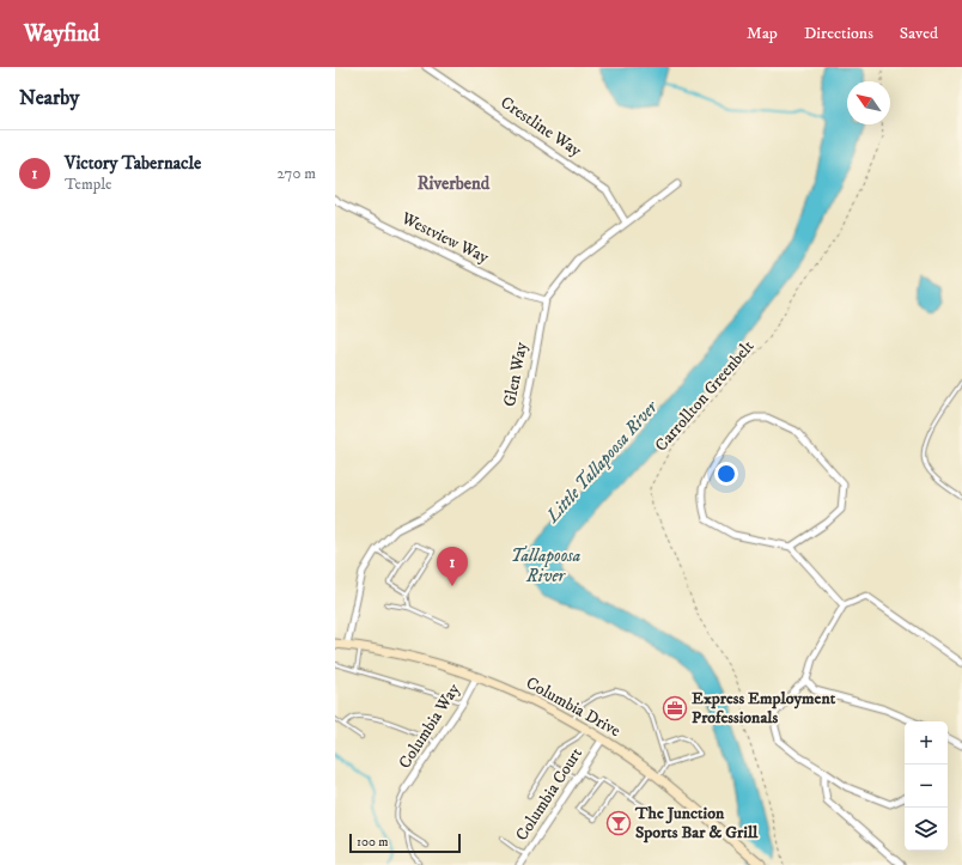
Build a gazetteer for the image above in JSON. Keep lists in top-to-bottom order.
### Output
{
  "streets": {
    "main road": ["Columbia Drive"],
    "street": [
      "Crestline Way",
      "Westview Way",
      "Glen Way",
      "Columbia Way",
      "Columbia Court"
    ],
    "path": ["Carrollton Greenbelt"]
  },
  "crossings": [
    ["Crestline Way", "Glen Way"],
    ["Westview Way", "Glen Way"],
    ["Glen Way", "Columbia Drive"],
    ["Columbia Drive", "Columbia Way"],
    ["Columbia Drive", "Columbia Court"]
  ],
  "districts": ["Riverbend"],
  "water": ["Little Tallapoosa River", "Tallapoosa River"],
  "places": {
    "office": ["Express Employment Professionals"],
    "bar": ["The Junction Sports Bar & Grill"]
  },
  "scale_bar": "100 m",
  "north": "top left",
  "page": {
    "header": "Wayfind",
    "nav": ["Map", "Directions", "Saved"],
    "heading": "Nearby",
    "list": [
      {
        "mark": "1",
        "name": "Victory Tabernacle",
        "note": "Temple",
        "value": "270 m"
      }
    ],
    "pins": "1",
    "map_buttons": ["+", "−"],
    "scale": "100 m"
  }
}
